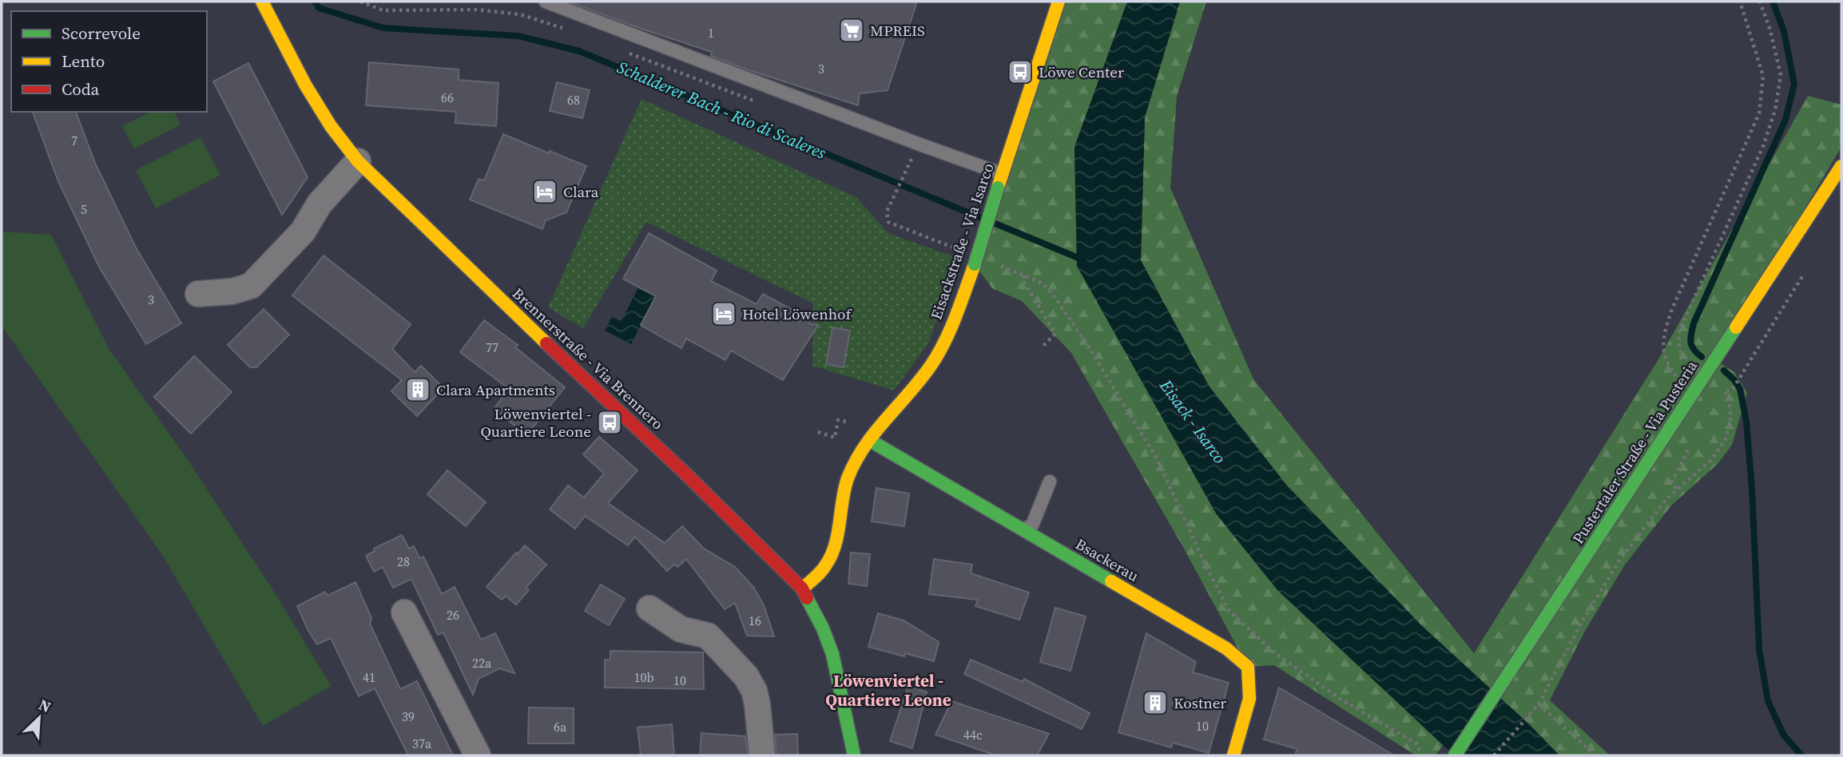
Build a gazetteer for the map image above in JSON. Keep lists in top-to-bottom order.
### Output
{
  "streets": {
    "main road": [
      "Eisackstraße - Via Isarco",
      "Brennerstraße - Via Brennero",
      "Pustertaler Straße - Via Pusteria",
      "Bsackerau"
    ]
  },
  "crossings": [
    ["Eisackstraße - Via Isarco", "Brennerstraße - Via Brennero"],
    ["Eisackstraße - Via Isarco", "Bsackerau"]
  ],
  "districts": ["Löwenviertel - Quartiere Leone"],
  "water": ["Schalderer Bach - Rio di Scaleres", "Eisack - Isarco"],
  "places": {
    "supermarket": ["MPREIS"],
    "bus stop": ["Löwe Center", "Löwenviertel - Quartiere Leone"],
    "hotel": ["Clara", "Hotel Löwenhof"],
    "building": ["Clara Apartments", "Kostner"]
  },
  "house_numbers": [
    "1",
    "3",
    "66",
    "68",
    "7",
    "5",
    "3",
    "77",
    "28",
    "26",
    "16",
    "22a",
    "41",
    "10b",
    "10",
    "39",
    "10",
    "6a",
    "44c",
    "37a"
  ],
  "legend": ["Scorrevole", "Lento", "Coda"],
  "north": "top right"
}
